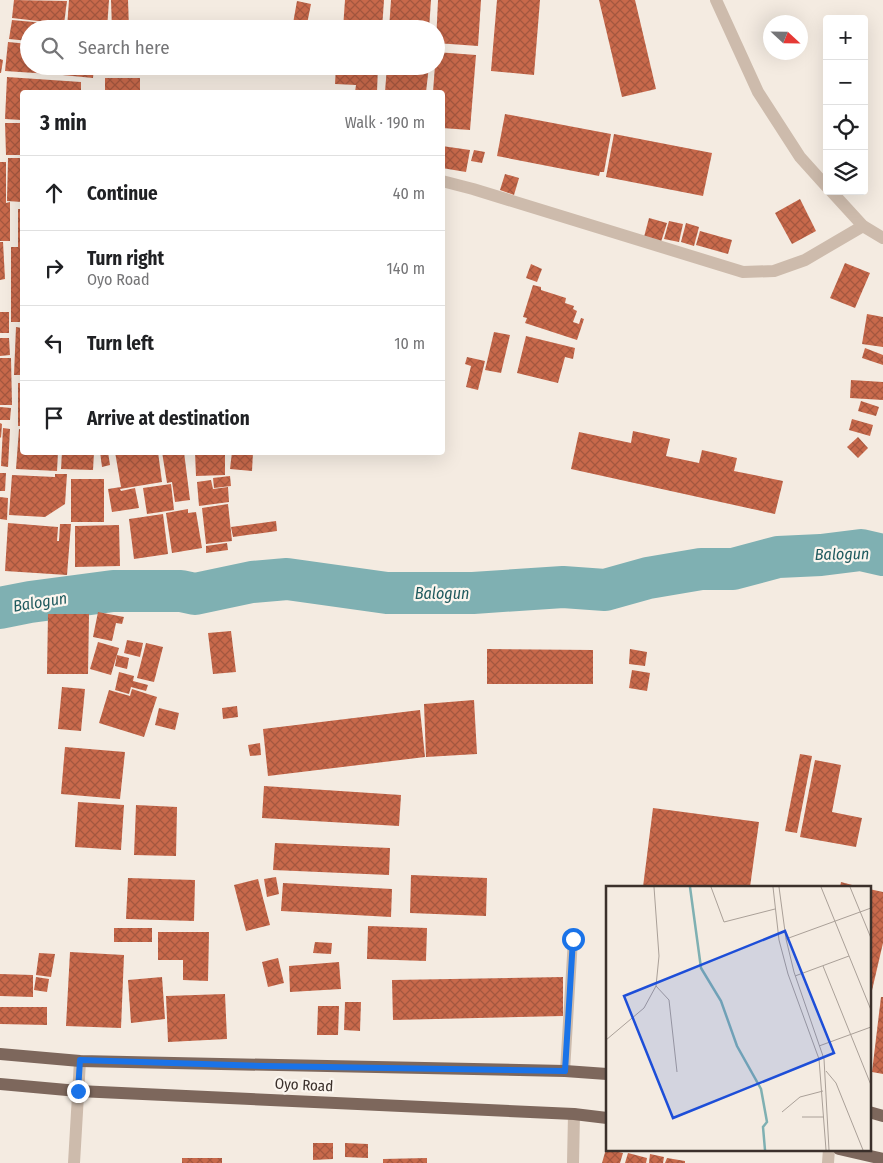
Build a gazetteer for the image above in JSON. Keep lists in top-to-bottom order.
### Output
{
  "streets": {
    "main road": ["Oyo Road"]
  },
  "water": ["Balogun"],
  "north": "right",
  "page": {
    "map_buttons": ["+", "−"],
    "search": "Search here",
    "heading": ["3 min", "Walk · 190 m"],
    "list": [
      ["Continue", "40 m"],
      ["Turn right", "Oyo Road", "140 m"],
      ["Turn left", "10 m"],
      "Arrive at destination"
    ]
  }
}
